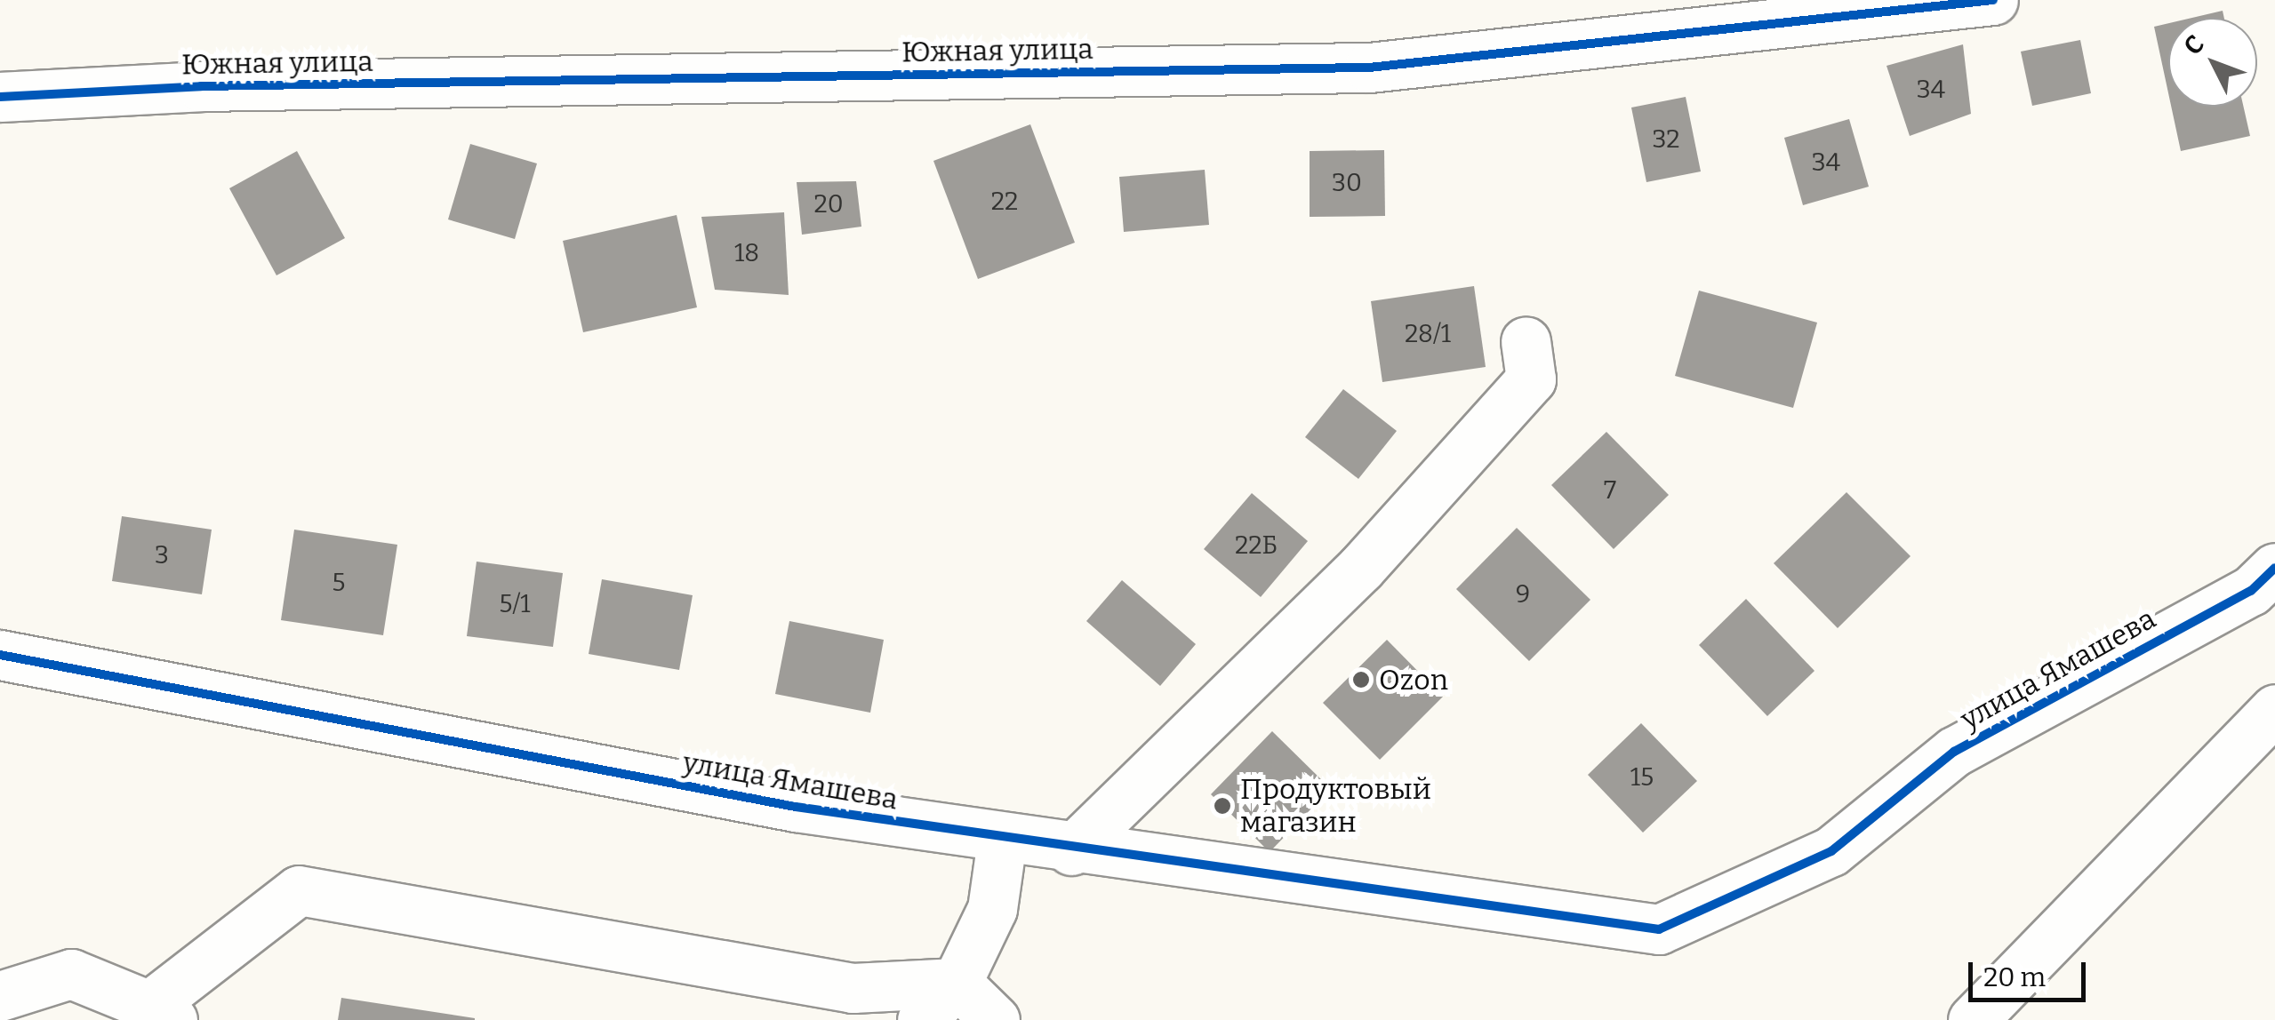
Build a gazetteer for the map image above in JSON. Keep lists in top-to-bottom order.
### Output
{
  "streets": {
    "street": ["Южная улица", "улица Ямашева"]
  },
  "places": ["Ozon", "Продуктовый магазин"],
  "house_numbers": [
    "34",
    "32",
    "34",
    "30",
    "22",
    "20",
    "18",
    "28/1",
    "7",
    "22Б",
    "3",
    "5",
    "9",
    "5/1",
    "15"
  ],
  "scale_bar": "20 m",
  "north": "top left"
}
